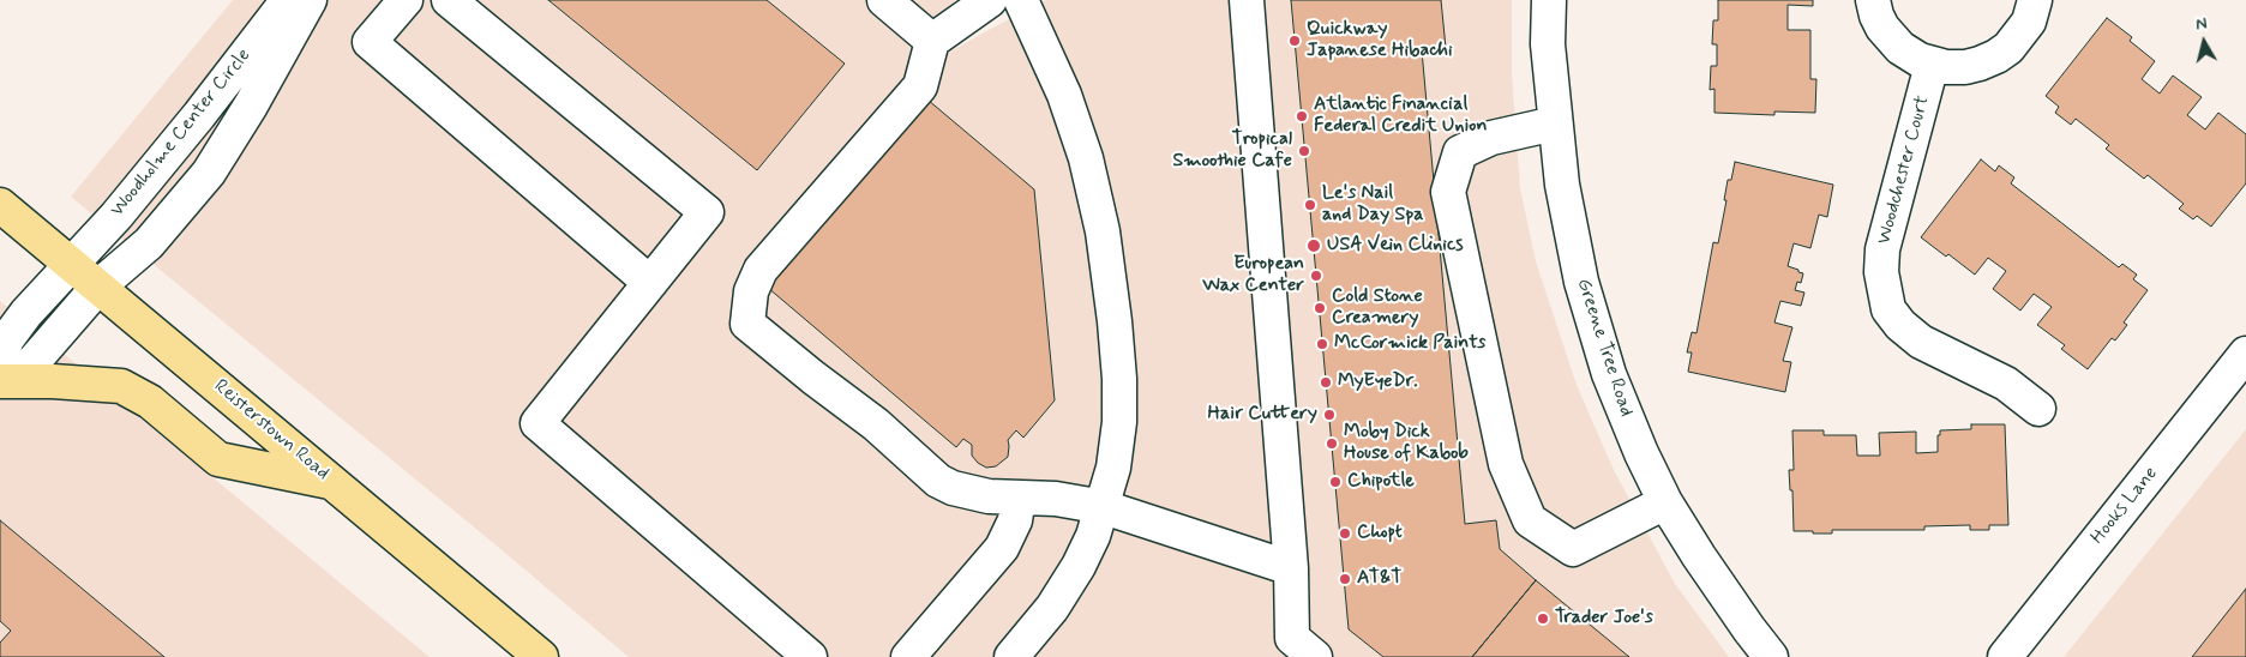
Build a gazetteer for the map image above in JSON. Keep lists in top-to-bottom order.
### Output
{
  "streets": {
    "main road": ["Reisterstown Road"],
    "street": [
      "Woodholme Center Circle",
      "Woodchester Court",
      "Greene Tree Road",
      "Hooks Lane"
    ]
  },
  "crossings": [
    ["Woodholme Center Circle", "Reisterstown Road"]
  ],
  "places": [
    "Quickway Japanese Hibachi",
    "Atlantic Financial Federal Credit Union",
    "Tropical Smoothie Cafe",
    "Le's Nail and Day Spa",
    "USA Vein Clinics",
    "European Wax Center",
    "Cold Stone Creamery",
    "McCormick Paints",
    "MyEyeDr.",
    "Hair Cuttery",
    "Moby Dick House of Kabob",
    "Chipotle",
    "Chopt",
    "AT&T",
    "Trader Joe's"
  ],
  "north": "top"
}
